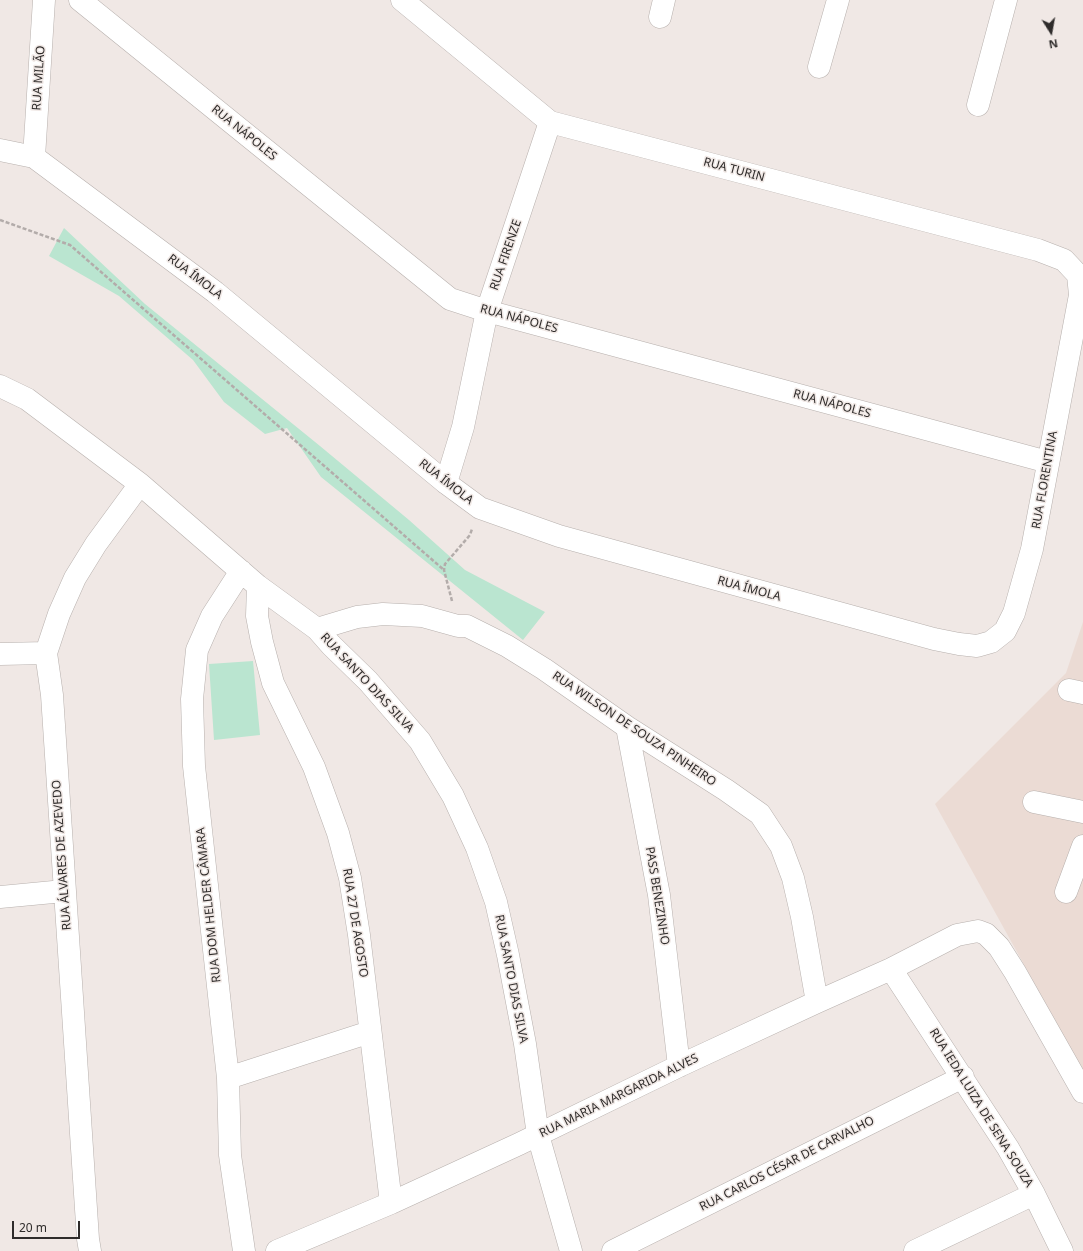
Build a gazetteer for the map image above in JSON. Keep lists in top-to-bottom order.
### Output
{
  "streets": {
    "street": [
      "RUA MILÃO",
      "RUA NÁPOLES",
      "RUA TURIN",
      "RUA FIRENZE",
      "RUA ÍMOLA",
      "RUA FLORENTINA",
      "RUA SANTO DIAS SILVA",
      "RUA WILSON DE SOUZA PINHEIRO",
      "RUA ÁLVARES DE AZEVEDO",
      "PASS BENEZINHO",
      "RUA DOM HELDER CÂMARA",
      "RUA 27 DE AGOSTO",
      "RUA MARIA MARGARIDA ALVES",
      "RUA IEDA LUIZA DE SENA SOUZA",
      "RUA CARLOS CÉSAR DE CARVALHO"
    ]
  },
  "crossings": [
    ["RUA MILÃO", "RUA ÍMOLA"],
    ["RUA NÁPOLES", "RUA FIRENZE"],
    ["RUA NÁPOLES", "RUA FLORENTINA"],
    ["RUA TURIN", "RUA FIRENZE"],
    ["RUA TURIN", "RUA FLORENTINA"],
    ["RUA FIRENZE", "RUA ÍMOLA"],
    ["RUA ÍMOLA", "RUA FLORENTINA"],
    ["RUA SANTO DIAS SILVA", "RUA WILSON DE SOUZA PINHEIRO"],
    ["RUA SANTO DIAS SILVA", "RUA ÁLVARES DE AZEVEDO"],
    ["RUA SANTO DIAS SILVA", "RUA DOM HELDER CÂMARA"],
    ["RUA SANTO DIAS SILVA", "RUA 27 DE AGOSTO"],
    ["RUA SANTO DIAS SILVA", "RUA MARIA MARGARIDA ALVES"],
    ["RUA WILSON DE SOUZA PINHEIRO", "PASS BENEZINHO"],
    ["RUA WILSON DE SOUZA PINHEIRO", "RUA MARIA MARGARIDA ALVES"],
    ["PASS BENEZINHO", "RUA MARIA MARGARIDA ALVES"],
    ["RUA 27 DE AGOSTO", "RUA MARIA MARGARIDA ALVES"],
    ["RUA MARIA MARGARIDA ALVES", "RUA IEDA LUIZA DE SENA SOUZA"],
    ["RUA IEDA LUIZA DE SENA SOUZA", "RUA CARLOS CÉSAR DE CARVALHO"]
  ],
  "scale_bar": "20 m",
  "north": "bottom"
}
